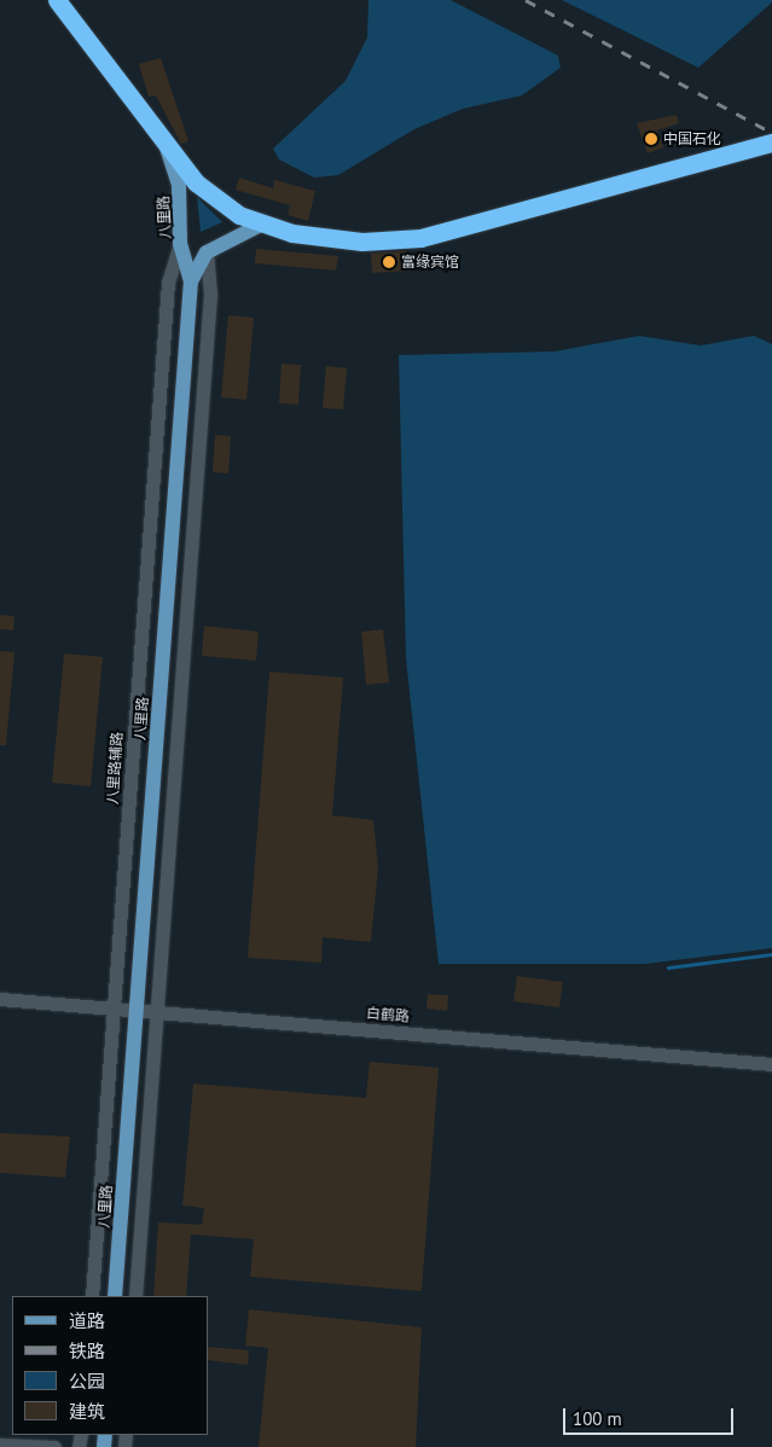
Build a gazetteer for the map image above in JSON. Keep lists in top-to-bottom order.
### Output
{
  "streets": {
    "main road": ["八里路"],
    "street": ["八里路辅路", "白鹤路"]
  },
  "crossings": [
    ["八里路", "八里路辅路"],
    ["八里路", "白鹤路"],
    ["八里路辅路", "白鹤路"]
  ],
  "places": ["中国石化", "富缘宾馆"],
  "legend": [
    "道路",
    "铁路",
    "公园",
    "建筑"
  ],
  "scale_bar": "100 m"
}
